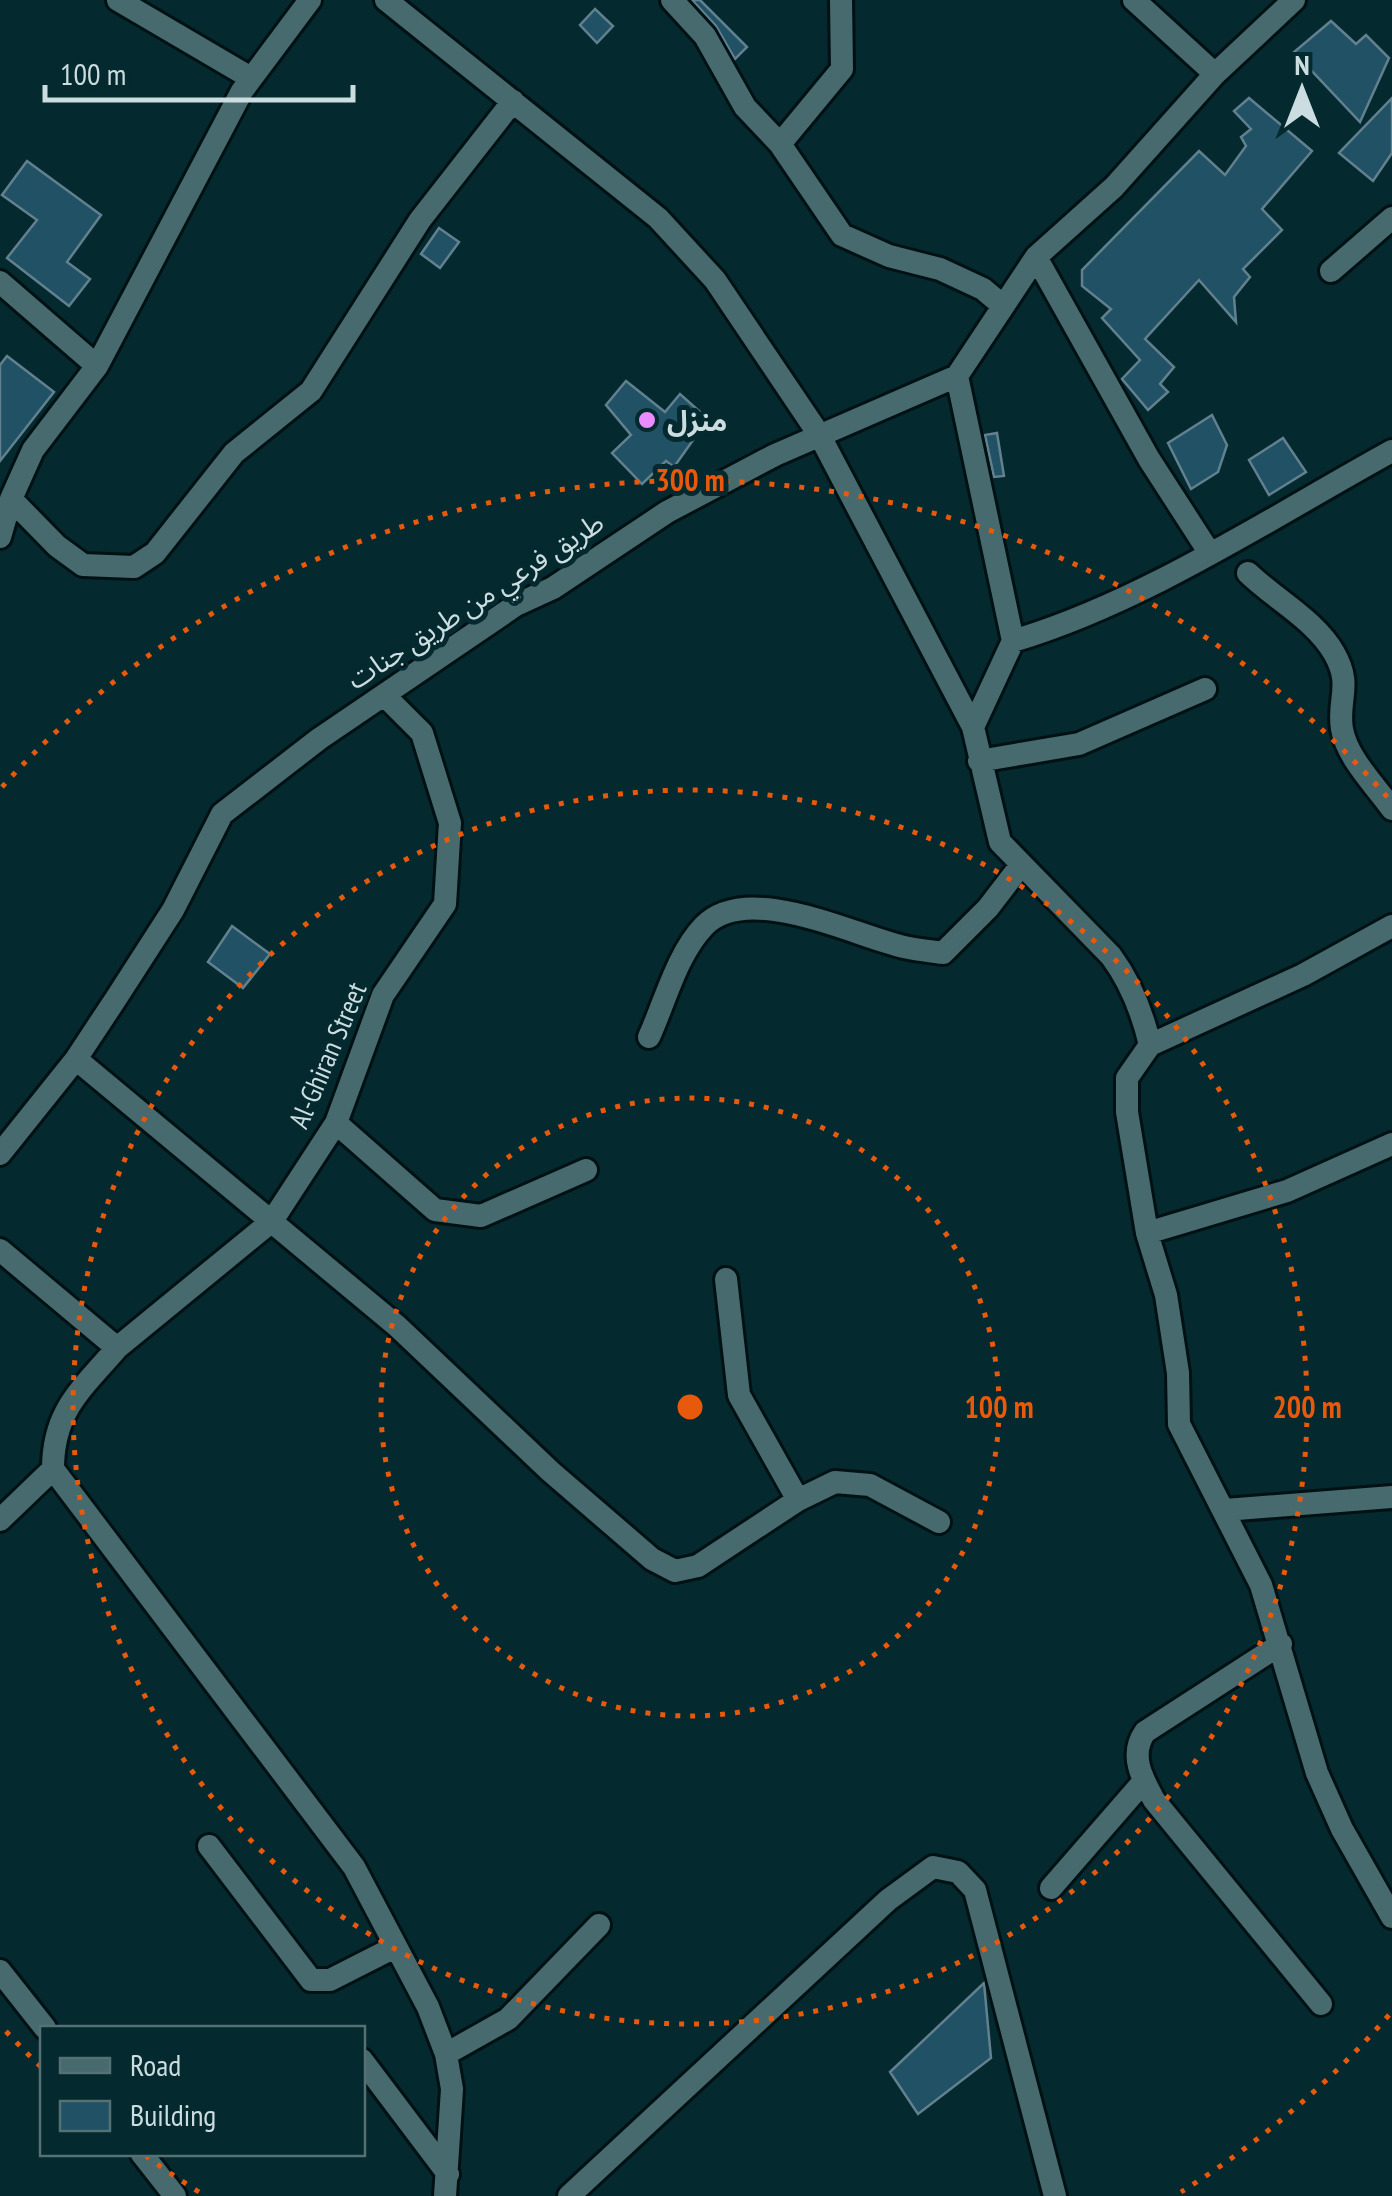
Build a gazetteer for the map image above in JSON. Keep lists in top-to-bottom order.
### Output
{
  "streets": {
    "street": ["طريق فرعي من طريق جنات", "Al-Ghiran Street"]
  },
  "crossings": [
    ["طريق فرعي من طريق جنات", "Al-Ghiran Street"]
  ],
  "places": ["منزل"],
  "legend": ["Road", "Building"],
  "scale_bar": "100 m",
  "north": "top",
  "rings": ["300 m", "100 m", "200 m"]
}
